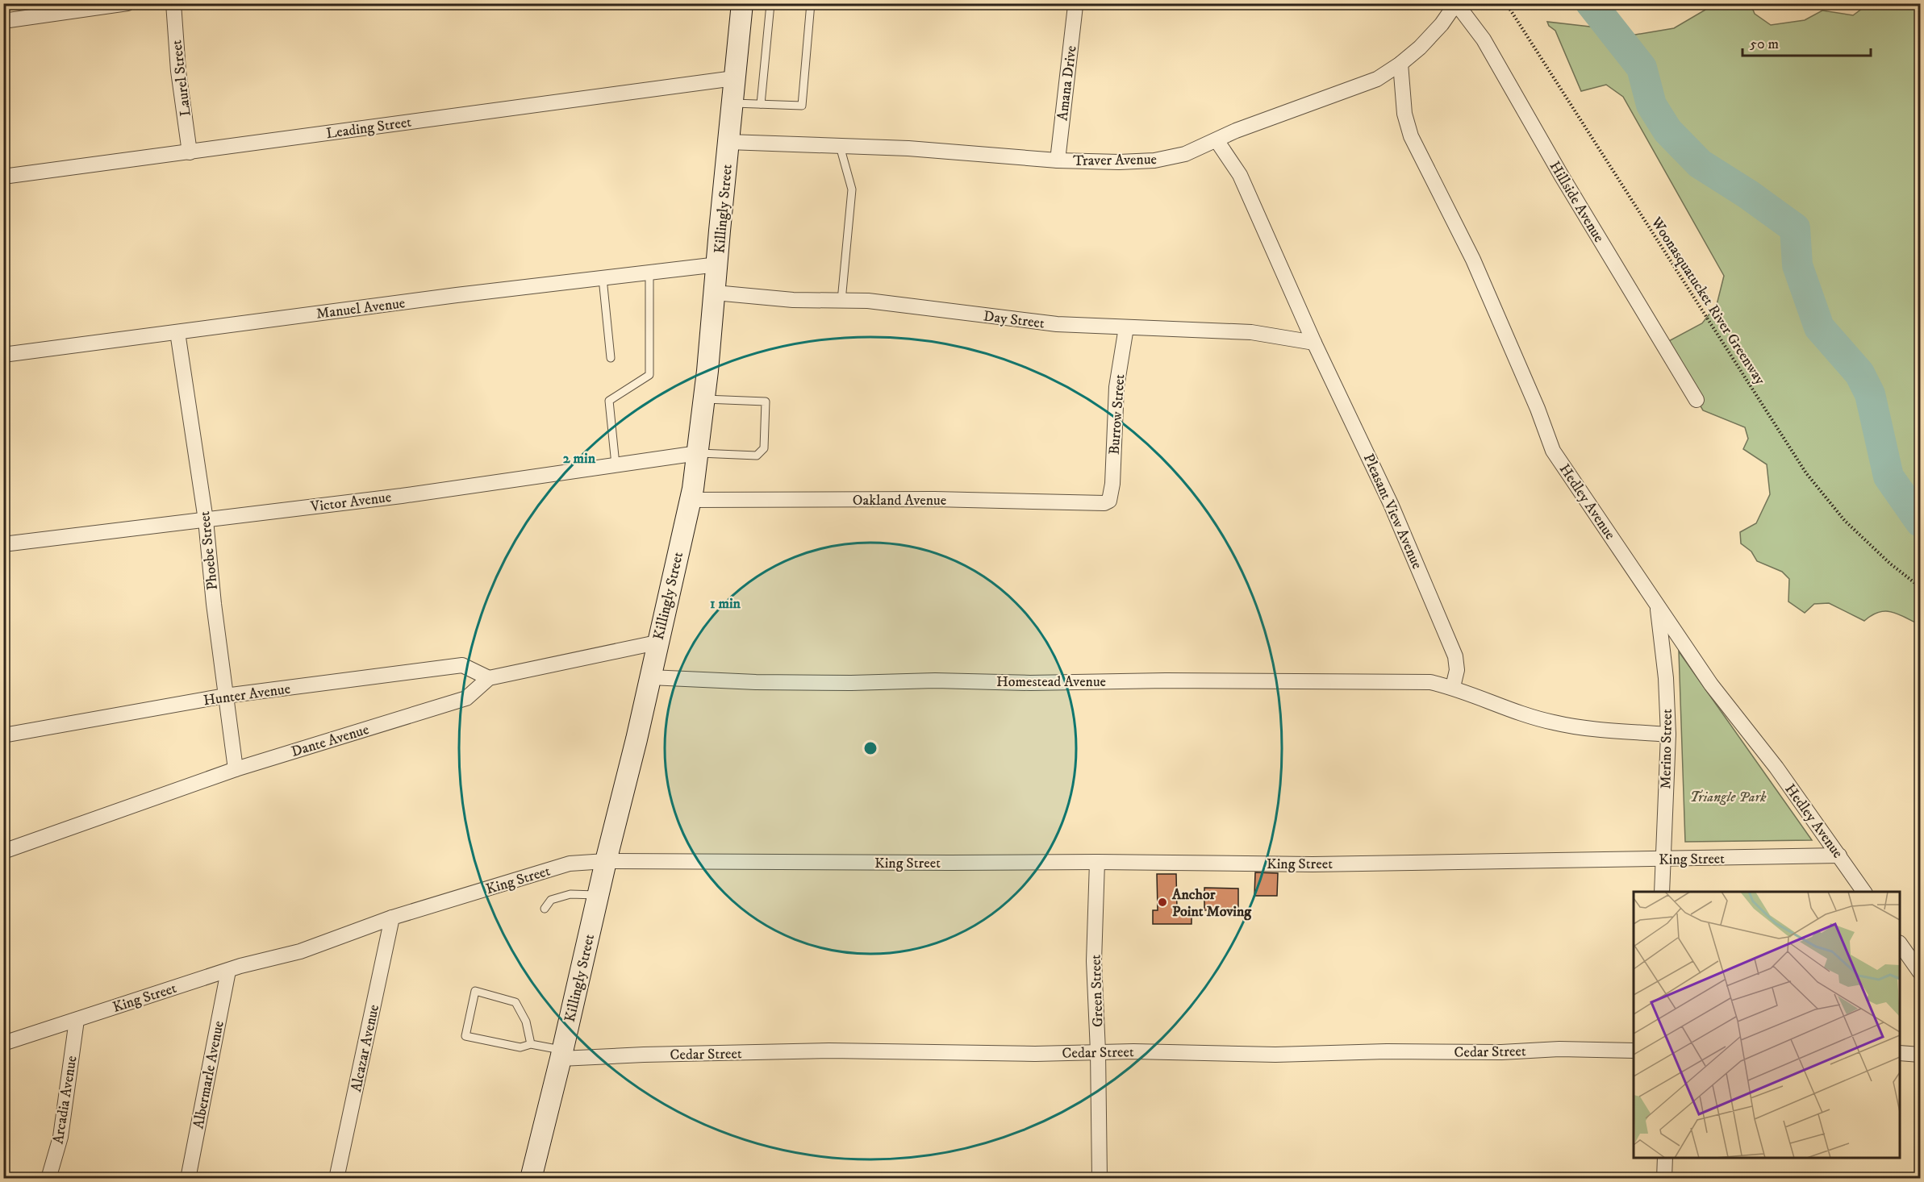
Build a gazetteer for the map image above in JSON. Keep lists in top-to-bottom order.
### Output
{
  "streets": {
    "main road": ["Killingly Street"],
    "street": [
      "Laurel Street",
      "Amana Drive",
      "Leading Street",
      "Traver Avenue",
      "Hillside Avenue",
      "Manuel Avenue",
      "Day Street",
      "Burrow Street",
      "Oakland Avenue",
      "Victor Avenue",
      "Hedley Avenue",
      "Pleasant View Avenue",
      "Phoebe Street",
      "Homestead Avenue",
      "Hunter Avenue",
      "Dante Avenue",
      "Merino Street",
      "King Street",
      "Green Street",
      "Alcazar Avenue",
      "Cedar Street",
      "Albermarle Avenue",
      "Arcadia Avenue"
    ],
    "path": ["Woonasquatucket River Greenway"]
  },
  "crossings": [
    ["Laurel Street", "Leading Street"],
    ["Amana Drive", "Traver Avenue"],
    ["Leading Street", "Killingly Street"],
    ["Traver Avenue", "Hillside Avenue"],
    ["Traver Avenue", "Killingly Street"],
    ["Traver Avenue", "Hedley Avenue"],
    ["Traver Avenue", "Pleasant View Avenue"],
    ["Killingly Street", "Manuel Avenue"],
    ["Killingly Street", "Day Street"],
    ["Killingly Street", "Oakland Avenue"],
    ["Killingly Street", "Victor Avenue"],
    ["Killingly Street", "Homestead Avenue"],
    ["Killingly Street", "Dante Avenue"],
    ["Killingly Street", "King Street"],
    ["Killingly Street", "Cedar Street"],
    ["Manuel Avenue", "Phoebe Street"],
    ["Day Street", "Burrow Street"],
    ["Day Street", "Pleasant View Avenue"],
    ["Burrow Street", "Oakland Avenue"],
    ["Victor Avenue", "Phoebe Street"],
    ["Hedley Avenue", "Merino Street"],
    ["Hedley Avenue", "King Street"],
    ["Pleasant View Avenue", "Homestead Avenue"],
    ["Phoebe Street", "Hunter Avenue"],
    ["Phoebe Street", "Dante Avenue"],
    ["Hunter Avenue", "Dante Avenue"],
    ["Merino Street", "King Street"],
    ["King Street", "Green Street"],
    ["King Street", "Alcazar Avenue"],
    ["King Street", "Albermarle Avenue"],
    ["King Street", "Arcadia Avenue"],
    ["Green Street", "Cedar Street"]
  ],
  "parks": ["Triangle Park"],
  "places": ["Anchor Point Moving"],
  "scale_bar": "50 m",
  "rings": ["2 min", "1 min"]
}
